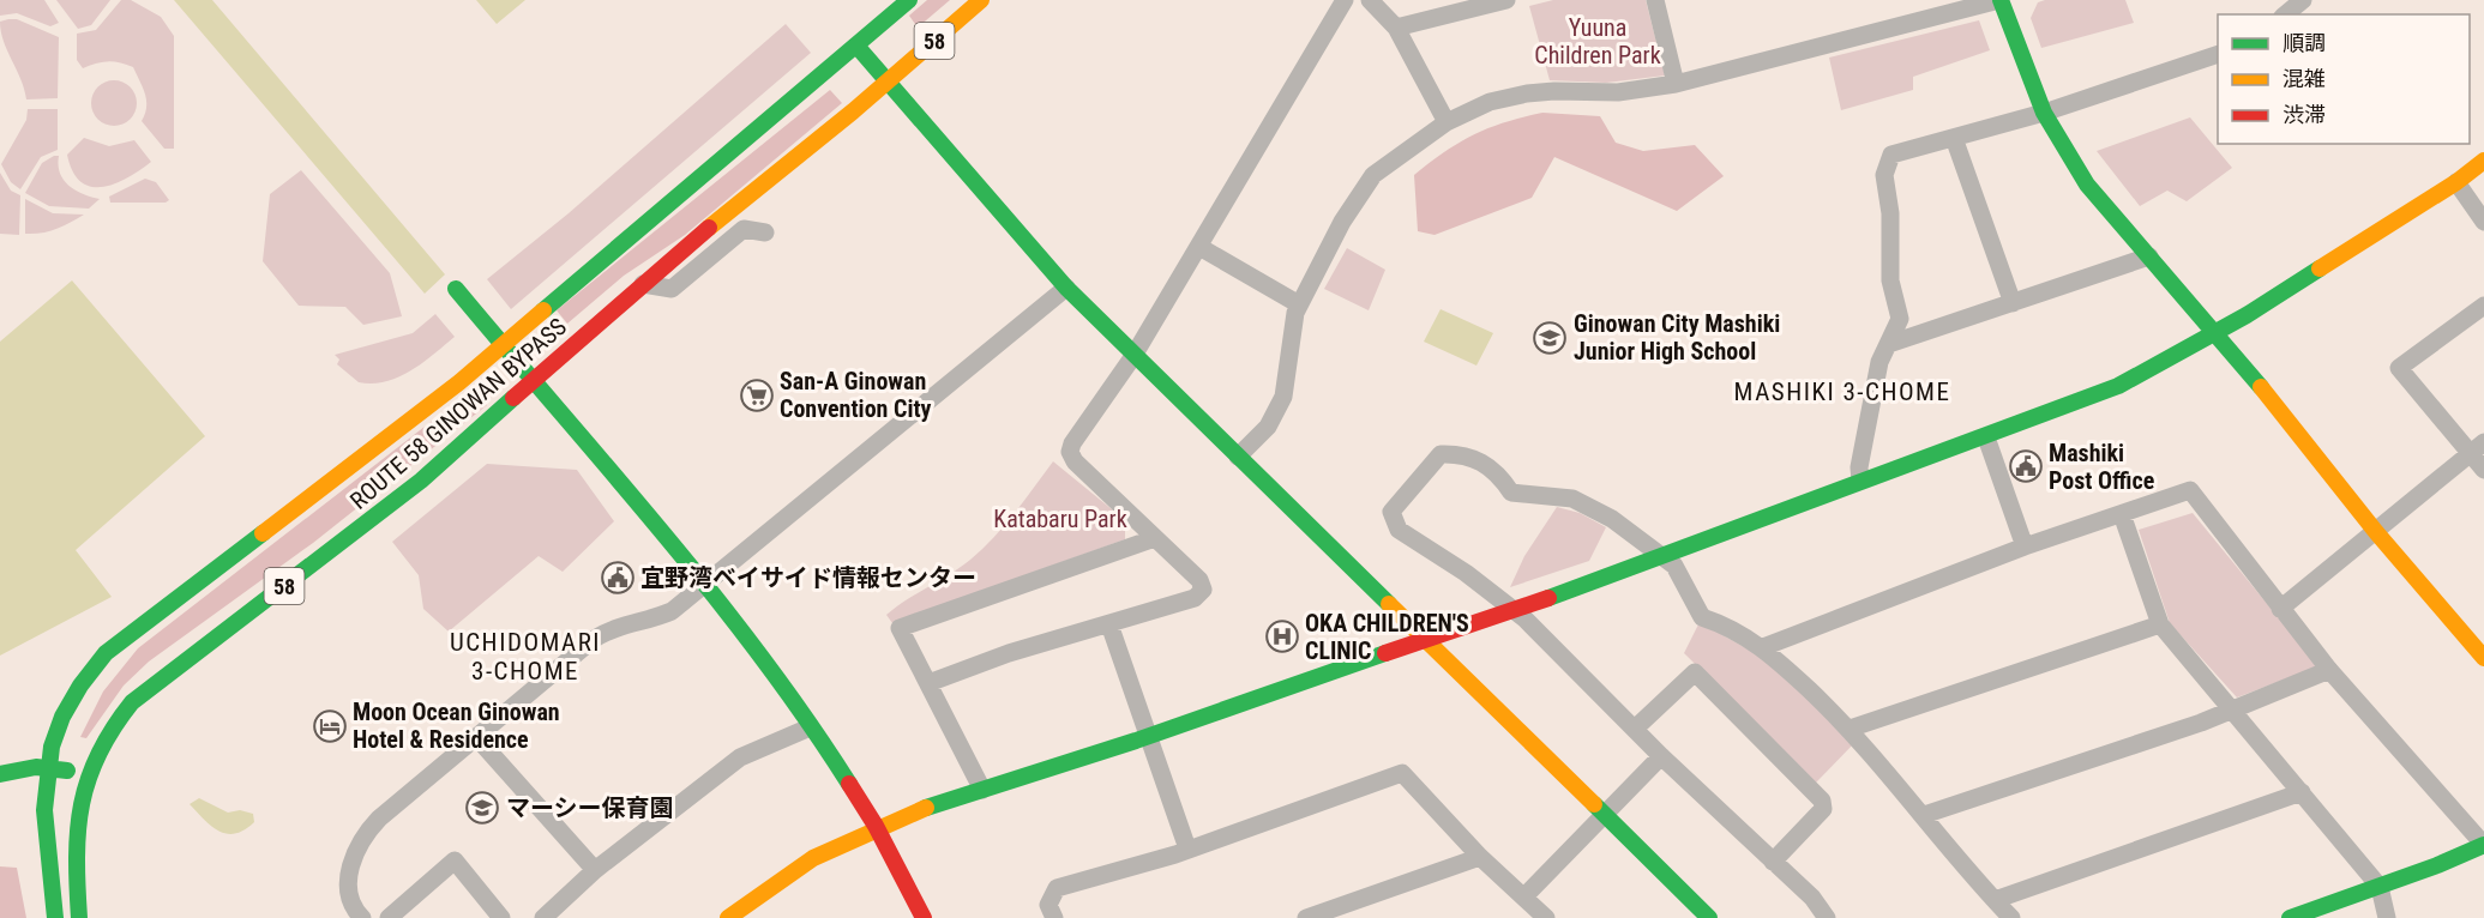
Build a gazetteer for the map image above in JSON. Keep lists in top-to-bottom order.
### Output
{
  "streets": {
    "main road": ["58", "ROUTE 58 GINOWAN BYPASS"]
  },
  "districts": ["MASHIKI 3-CHOME", "UCHIDOMARI 3-CHOME"],
  "parks": ["Yuuna Children Park", "Katabaru Park"],
  "places": {
    "school or university": ["Ginowan City Mashiki Junior High School", "マーシー保育園"],
    "supermarket": ["San-A Ginowan Convention City"],
    "public building": ["Mashiki Post Office", "宜野湾ベイサイド情報センター"],
    "hospital": ["OKA CHILDREN'S CLINIC"],
    "hotel": ["Moon Ocean Ginowan Hotel & Residence"]
  },
  "legend": ["順調", "混雑", "渋滞"]
}
